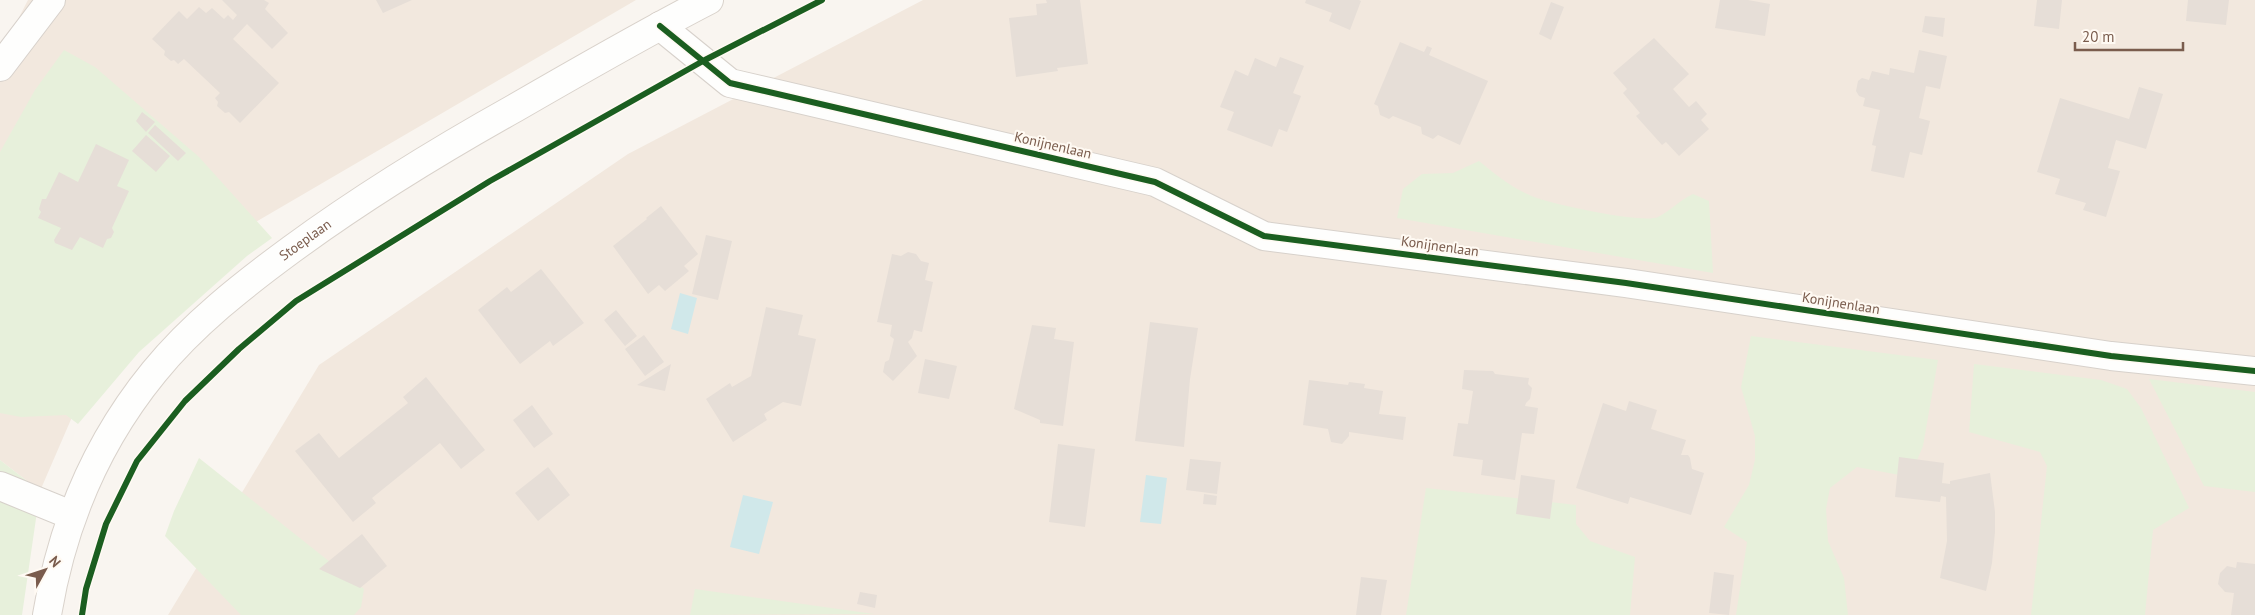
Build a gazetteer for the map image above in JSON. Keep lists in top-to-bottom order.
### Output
{
  "streets": {
    "street": ["Konijnenlaan", "Stoeplaan"]
  },
  "crossings": [
    ["Konijnenlaan", "Stoeplaan"]
  ],
  "scale_bar": "20 m",
  "north": "top right"
}
